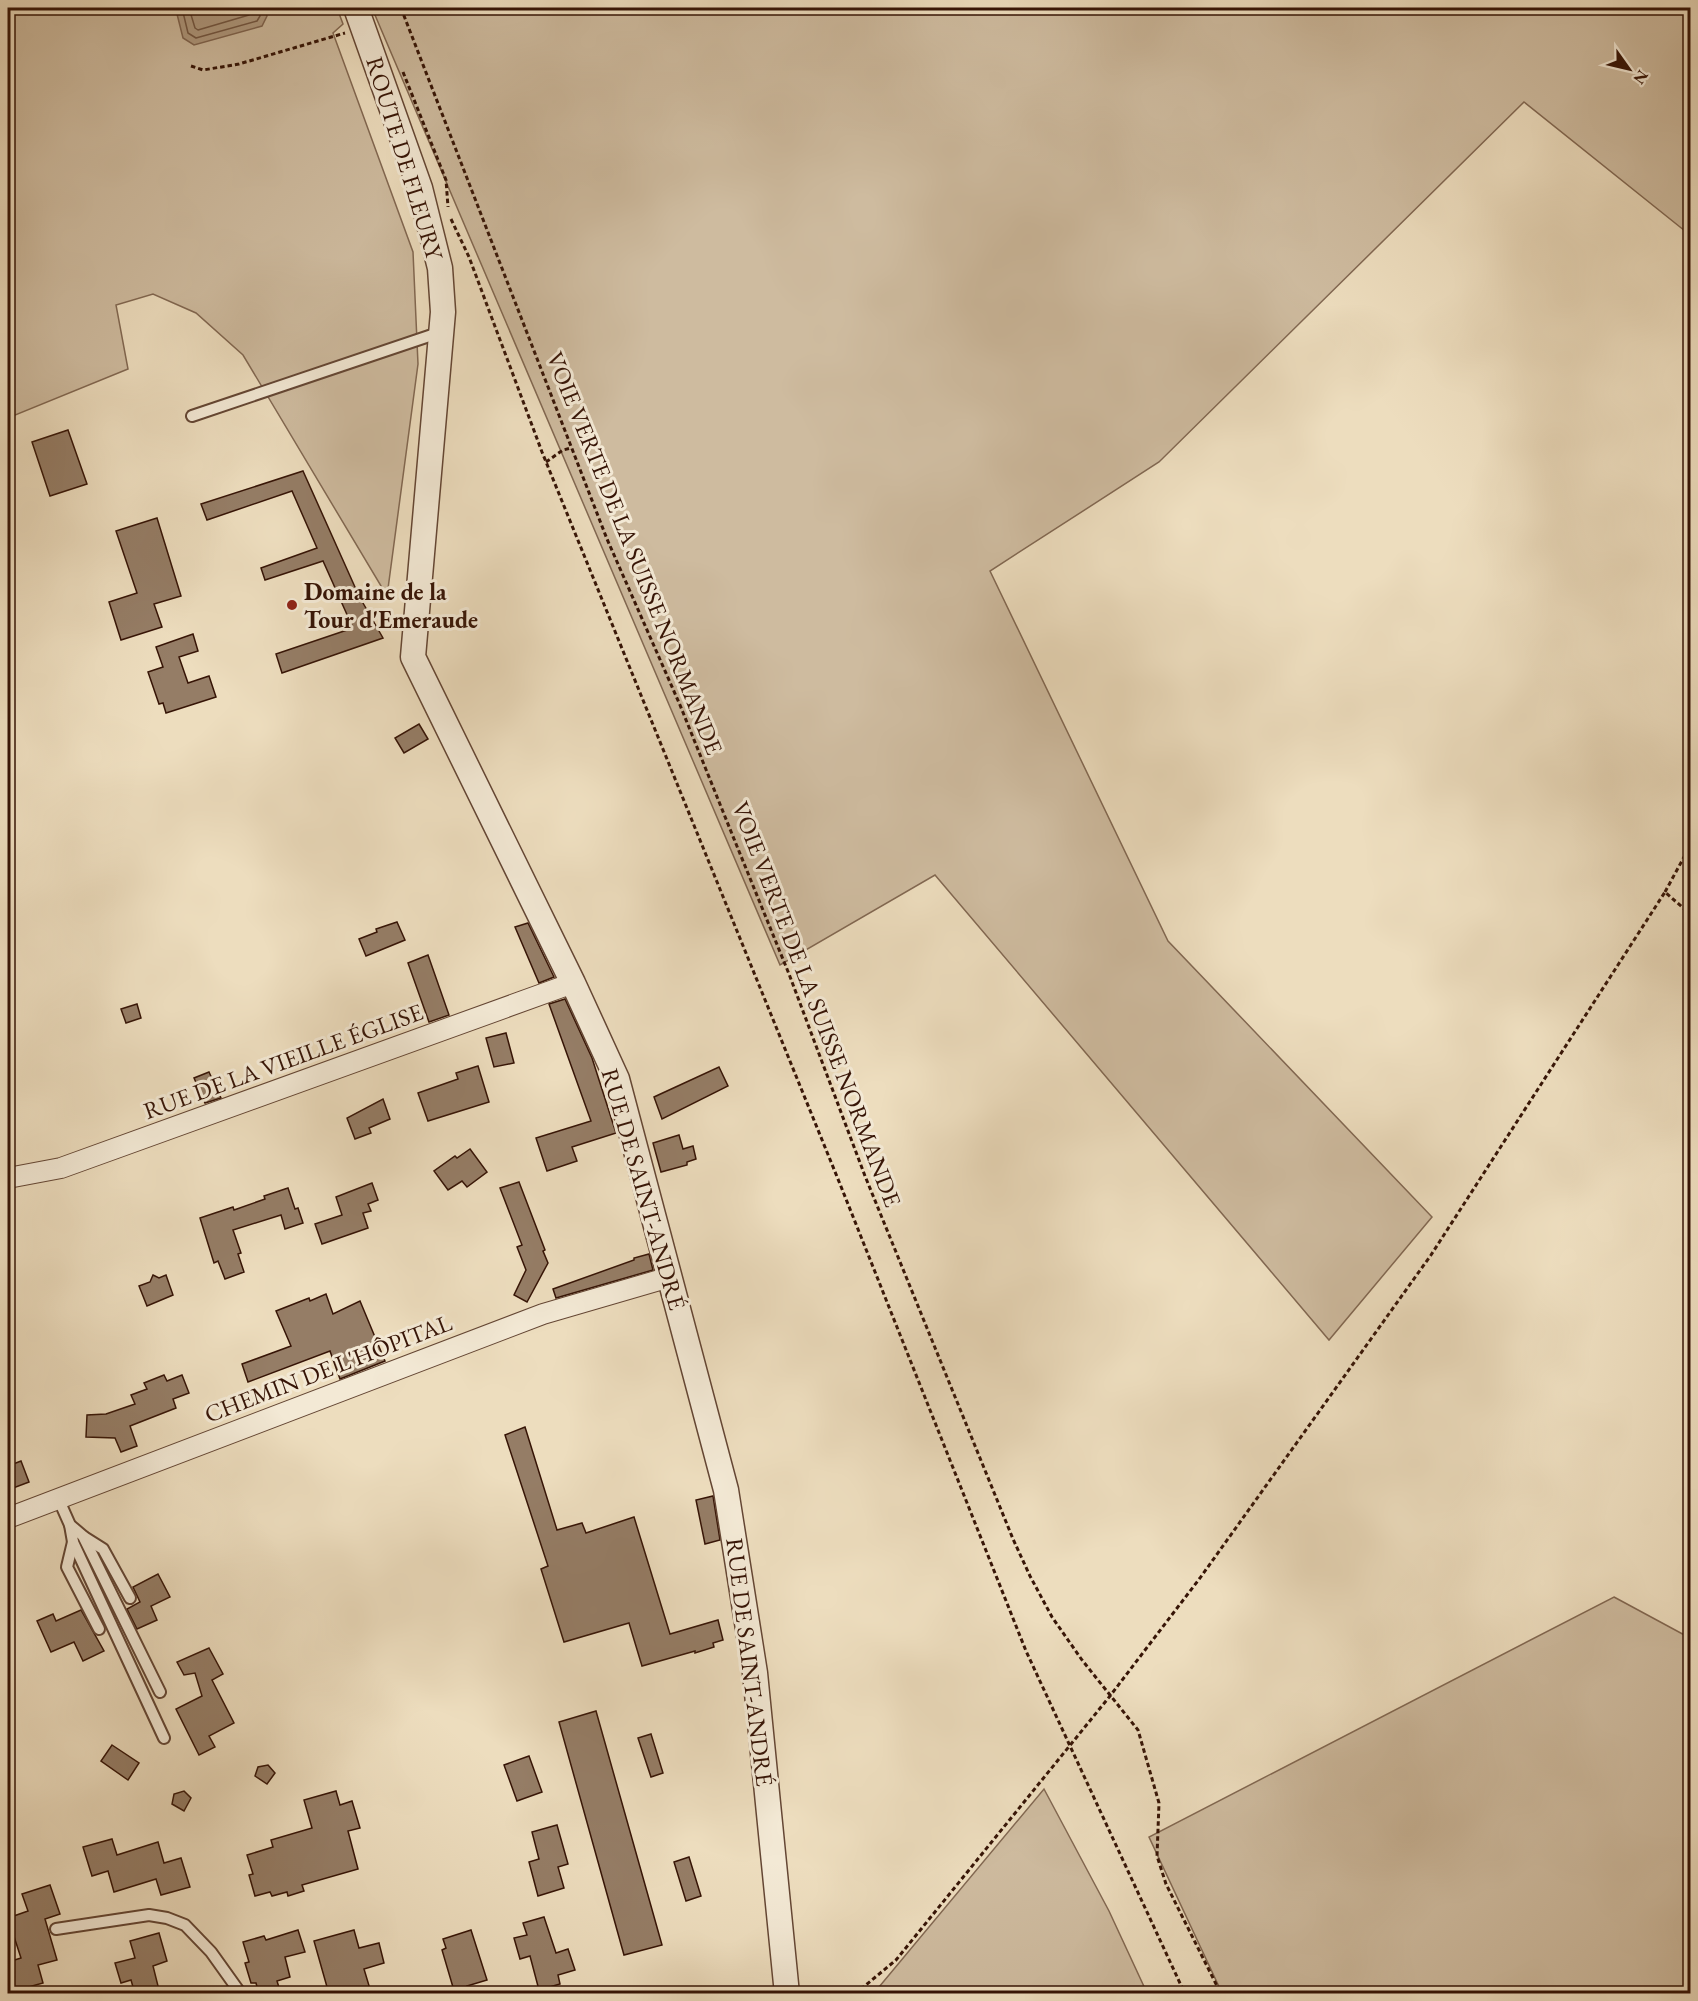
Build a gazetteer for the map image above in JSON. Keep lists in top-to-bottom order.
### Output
{
  "streets": {
    "street": [
      "ROUTE DE FLEURY",
      "RUE DE LA VIEILLE ÉGLISE",
      "RUE DE SAINT-ANDRÉ",
      "CHEMIN DE L'HÔPITAL"
    ],
    "path": ["VOIE VERTE DE LA SUISSE NORMANDE"]
  },
  "crossings": [
    ["ROUTE DE FLEURY", "RUE DE SAINT-ANDRÉ"],
    ["RUE DE LA VIEILLE ÉGLISE", "RUE DE SAINT-ANDRÉ"],
    ["RUE DE SAINT-ANDRÉ", "CHEMIN DE L'HÔPITAL"]
  ],
  "places": ["Domaine de la Tour d'Emeraude"],
  "north": "bottom right"
}
